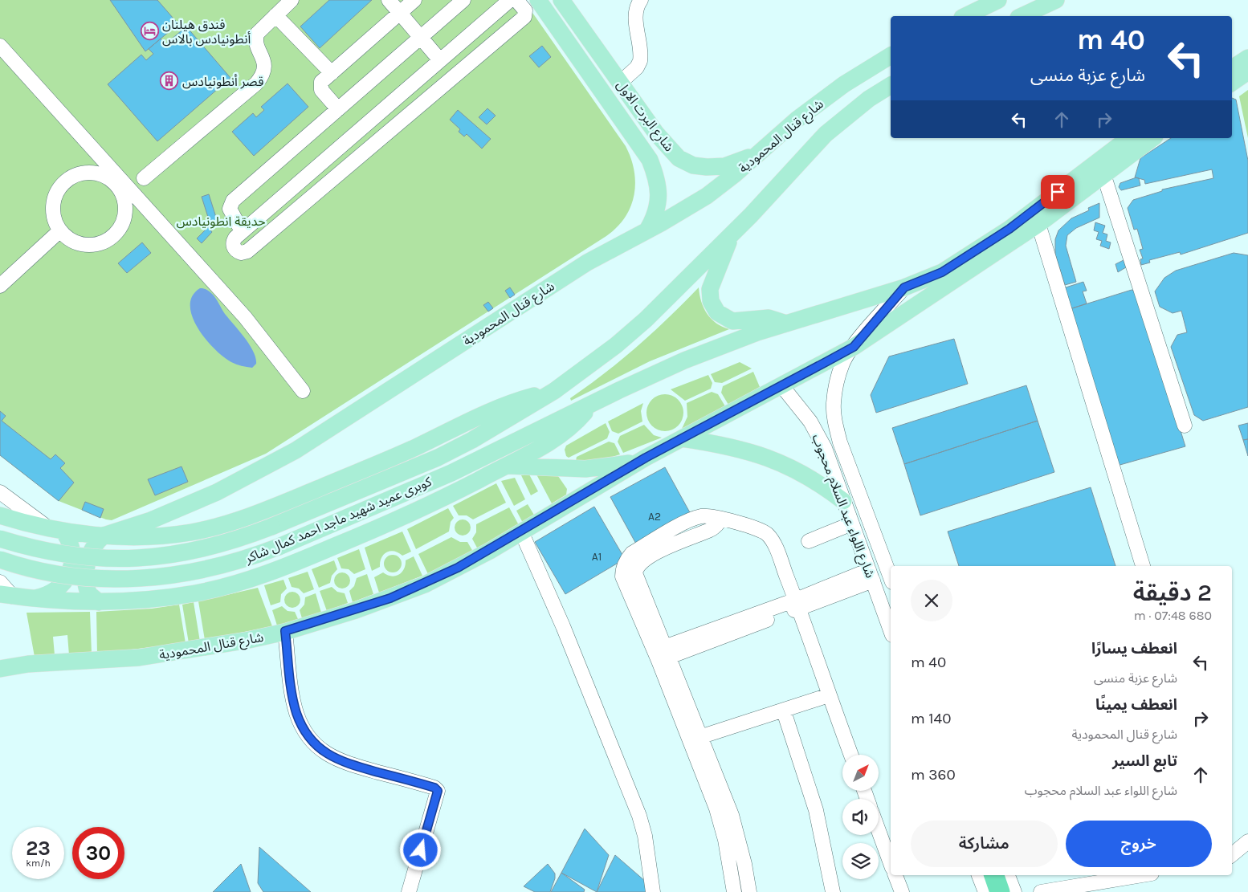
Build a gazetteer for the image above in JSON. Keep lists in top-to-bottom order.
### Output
{
  "streets": {
    "main road": ["شارع البرت الاول", "شارع قنال المحمودية", "كوبرى عميد شهيد ماجد احمد كمال شاكر"],
    "street": ["شارع اللواء عبد السلام محجوب"]
  },
  "crossings": [
    ["شارع البرت الاول", "شارع قنال المحمودية"],
    ["شارع قنال المحمودية", "شارع اللواء عبد السلام محجوب"]
  ],
  "parks": ["حديقة انطونيادس"],
  "places": {
    "hotel": ["فندق هيلنان أنطونيادس بالاس"],
    "building": ["قصر أنطونيادس"]
  },
  "house_numbers": ["A2", "A1"],
  "north": "top right",
  "page": {
    "turn": ["40 m", "شارع عزبة منسى"],
    "heading": ["2 دقيقة", "680 m · 07:48"],
    "list": [
      {
        "name": "انعطف يسارًا",
        "note": "شارع عزبة منسى",
        "value": "40 m"
      },
      {
        "name": "انعطف يمينًا",
        "note": "شارع قنال المحمودية",
        "value": "140 m"
      },
      {
        "name": "تابع السير",
        "note": "شارع اللواء عبد السلام محجوب",
        "value": "360 m"
      }
    ],
    "buttons": ["خروج", "مشاركة"],
    "speed": "23 km/h",
    "limit": "30"
  }
}
